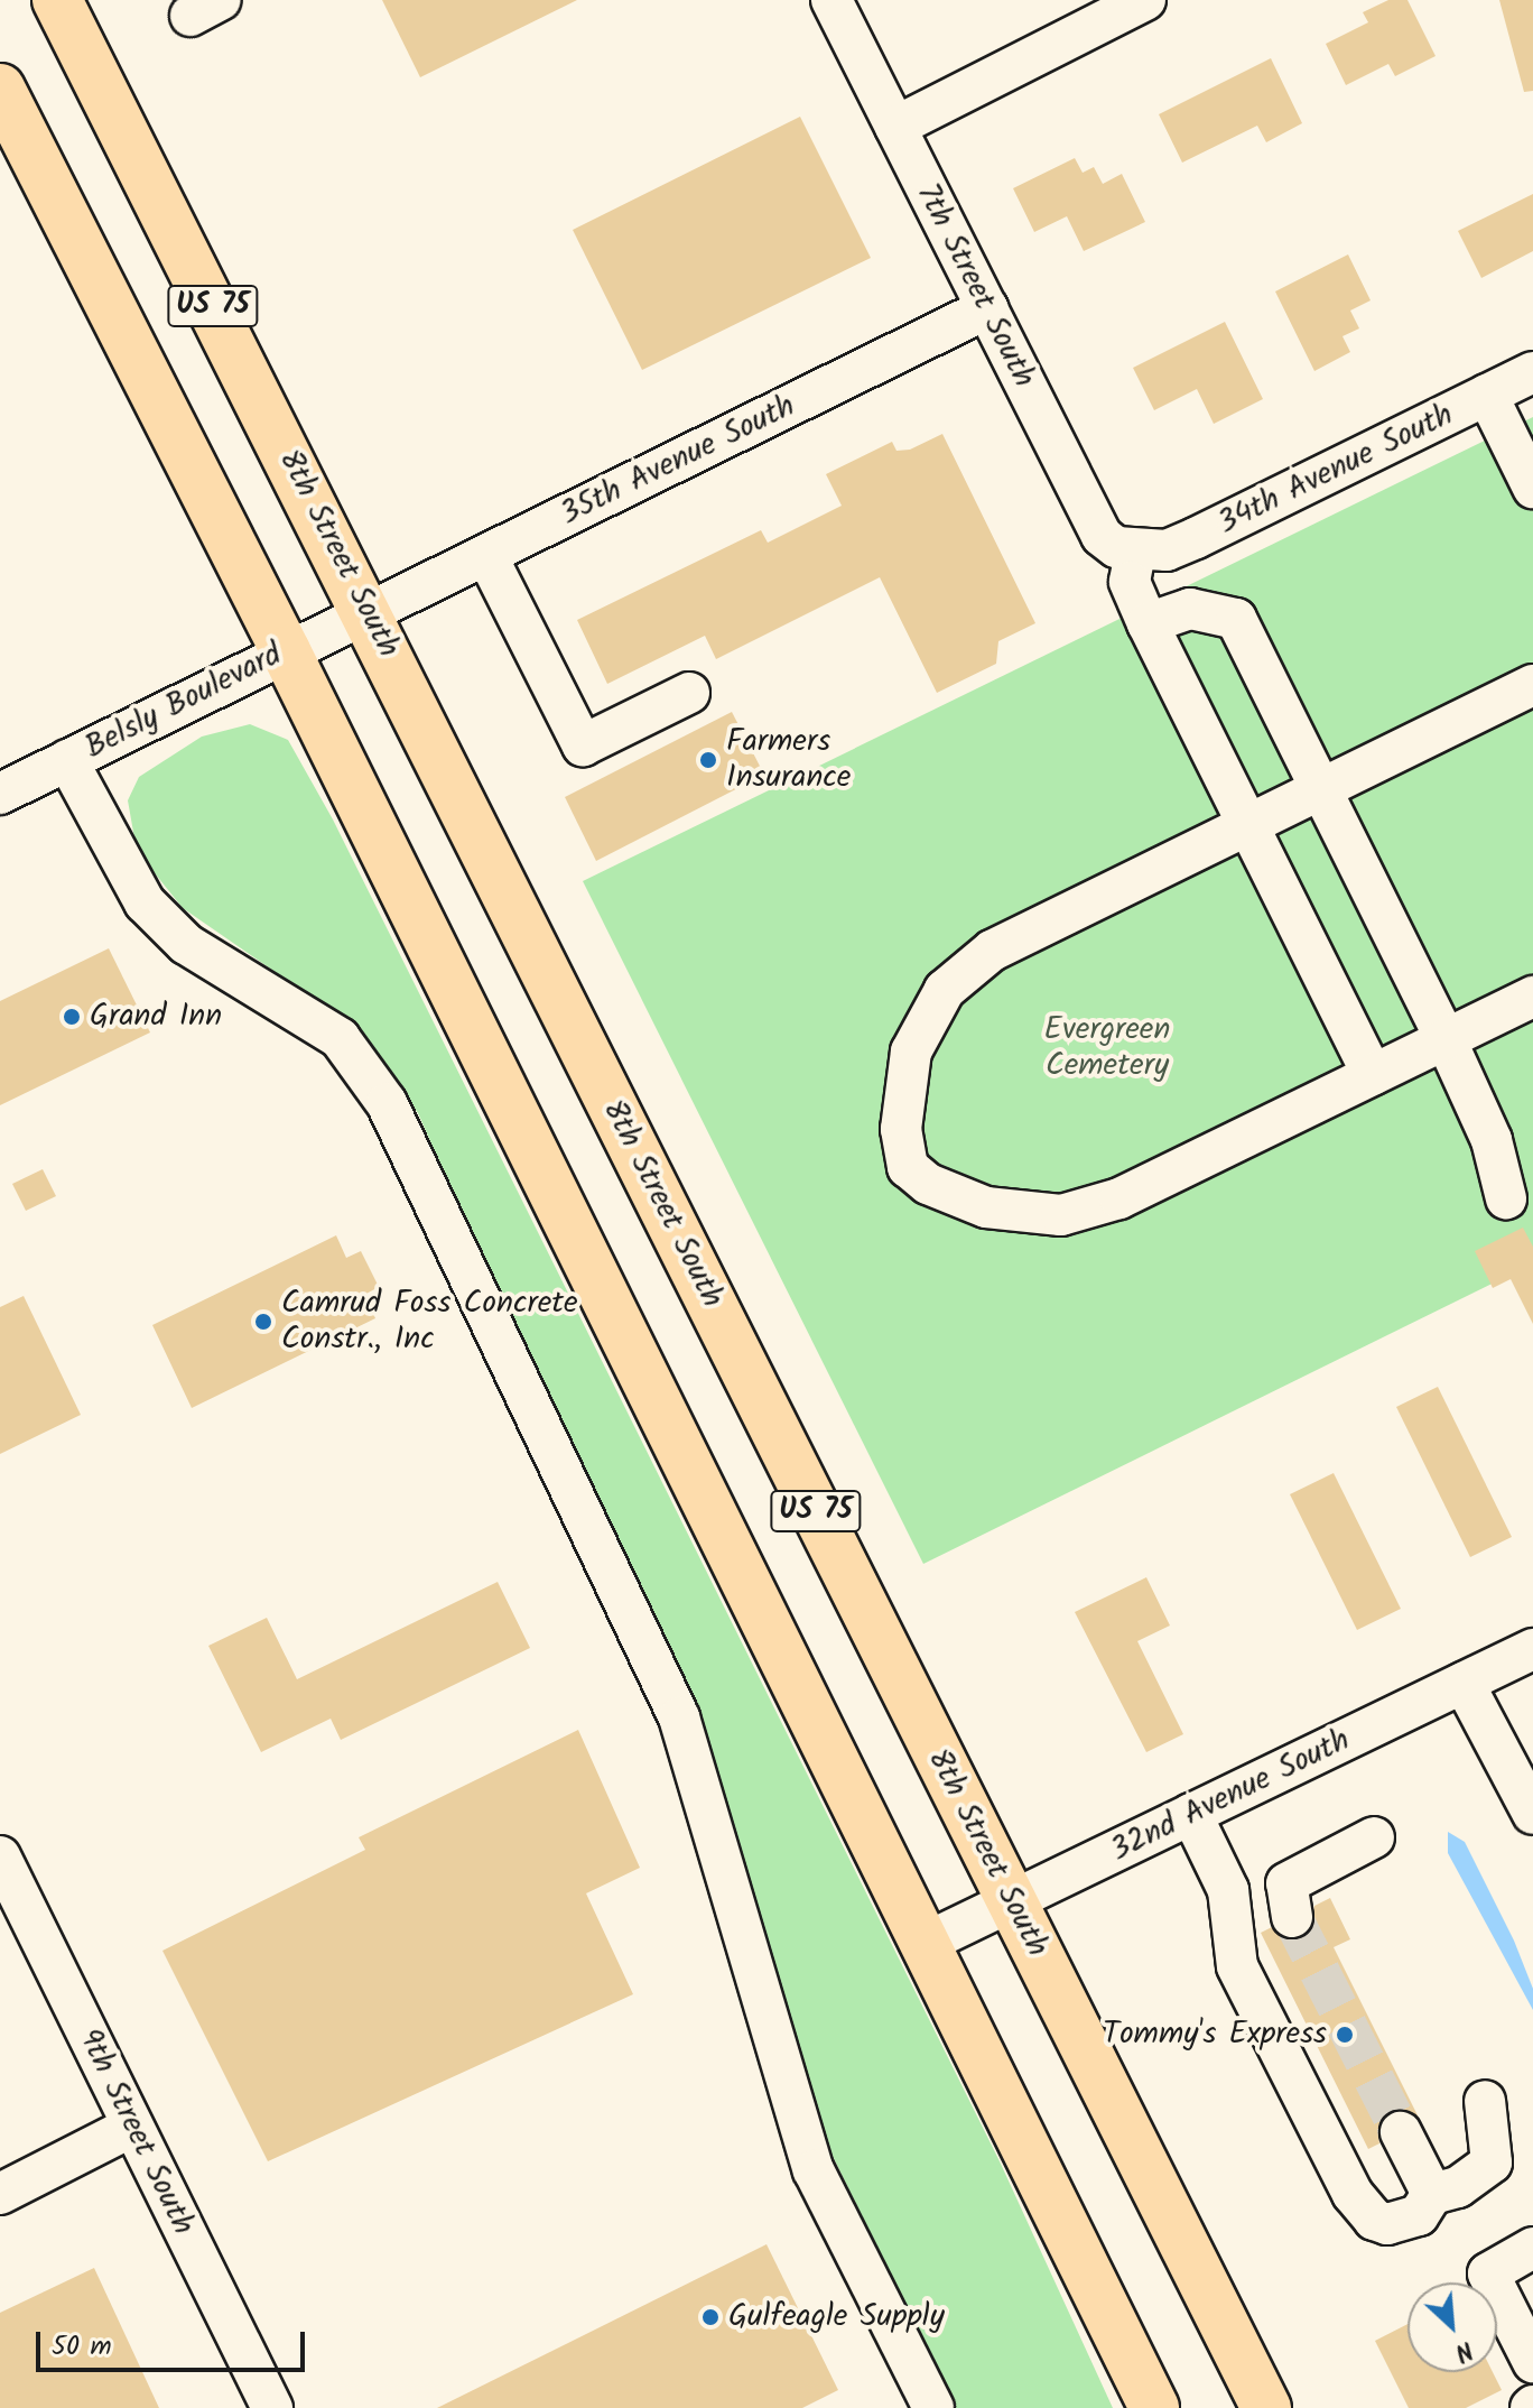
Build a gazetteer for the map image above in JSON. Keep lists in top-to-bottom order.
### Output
{
  "streets": {
    "main road": ["US 75", "8th Street South"],
    "street": [
      "7th Street South",
      "35th Avenue South",
      "34th Avenue South",
      "Belsly Boulevard",
      "32nd Avenue South",
      "9th Street South"
    ]
  },
  "crossings": [
    ["7th Street South", "35th Avenue South"],
    ["7th Street South", "34th Avenue South"],
    ["US 75", "Belsly Boulevard"],
    ["US 75", "32nd Avenue South"],
    ["35th Avenue South", "8th Street South"],
    ["35th Avenue South", "Belsly Boulevard"],
    ["8th Street South", "Belsly Boulevard"],
    ["8th Street South", "32nd Avenue South"]
  ],
  "parks": ["Evergreen Cemetery"],
  "places": [
    "Farmers Insurance",
    "Grand Inn",
    "Camrud Foss Concrete Constr., Inc",
    "Tommy's Express",
    "Gulfeagle Supply"
  ],
  "scale_bar": "50 m",
  "north": "bottom right"
}
